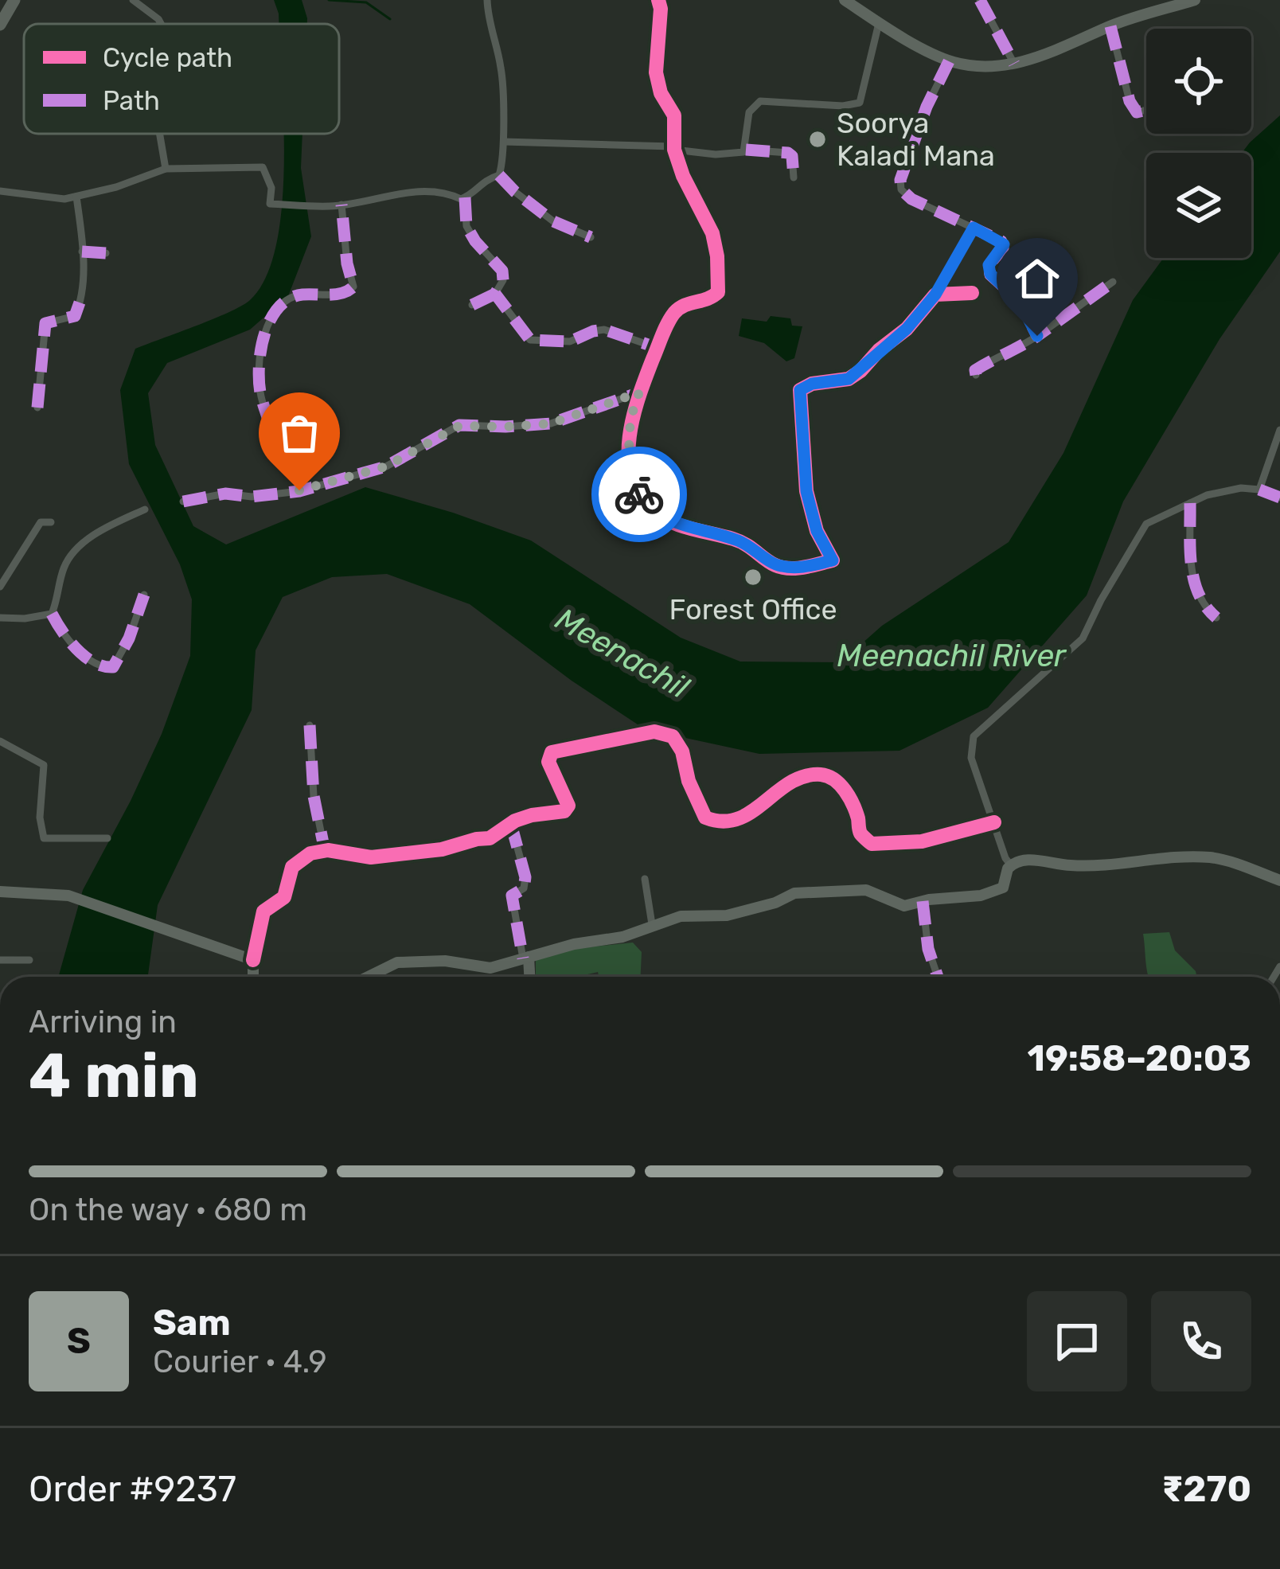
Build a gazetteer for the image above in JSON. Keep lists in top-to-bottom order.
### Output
{
  "water": ["Meenachil", "Meenachil River"],
  "places": ["Soorya Kaladi Mana", "Forest Office"],
  "legend": ["Cycle path", "Path"],
  "page": {
    "heading": ["4 min", "Arriving in", "19:58–20:03"],
    "panel": [
      "Sam",
      "Courier · 4.9",
      "Order #9237",
      "₹270"
    ],
    "bar": "On the way · 680 m",
    "round": "S"
  }
}
